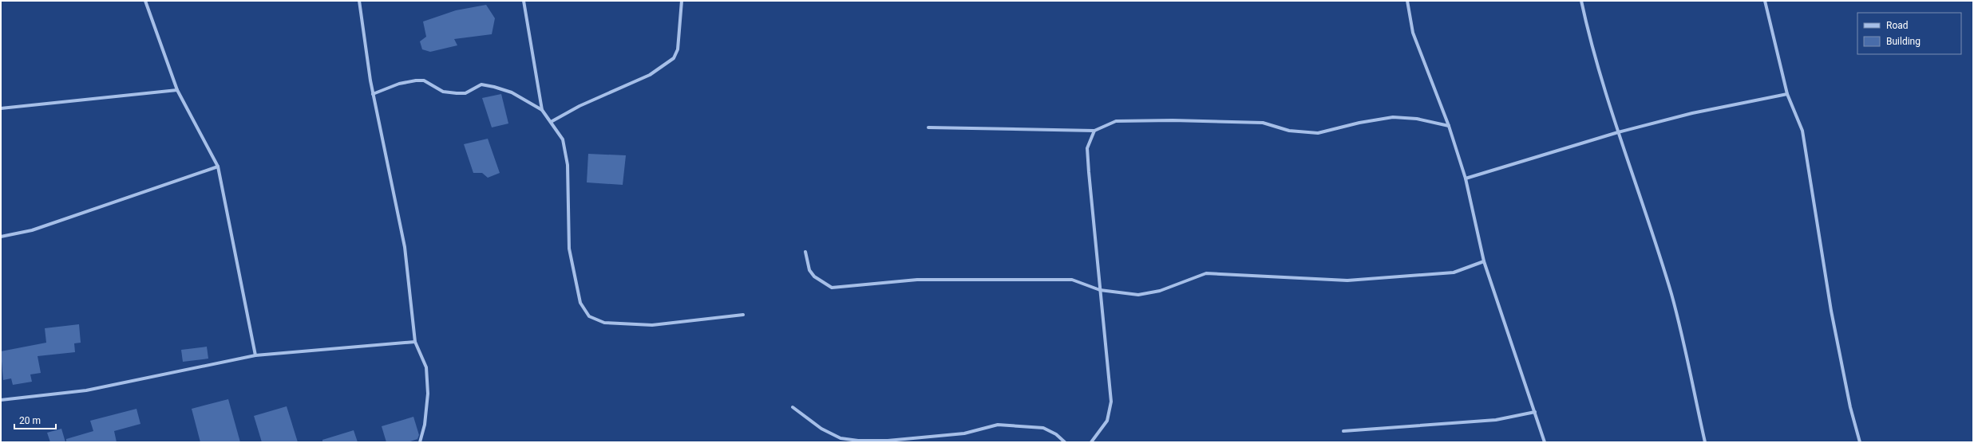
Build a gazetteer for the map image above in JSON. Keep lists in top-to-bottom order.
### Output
{
  "legend": ["Road", "Building"],
  "scale_bar": "20 m"
}
